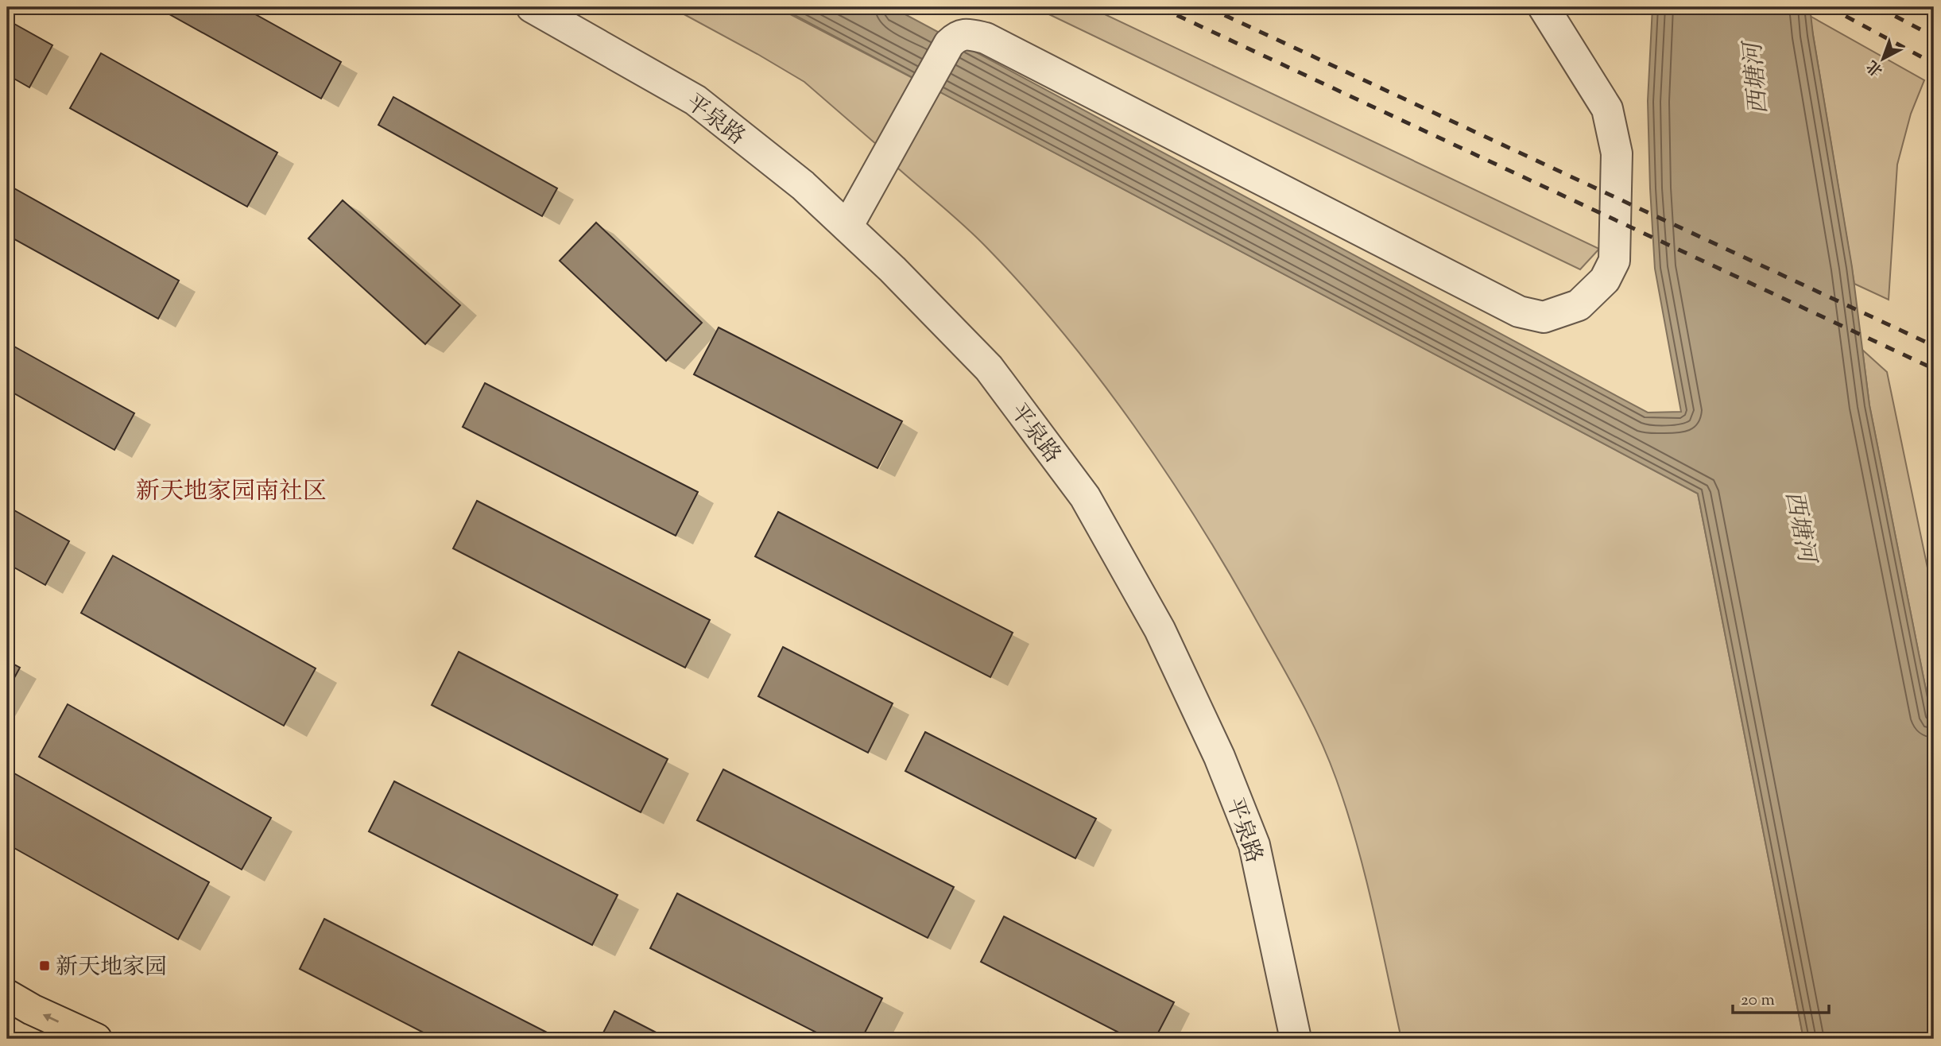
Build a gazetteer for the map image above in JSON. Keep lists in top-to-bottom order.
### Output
{
  "streets": {
    "street": ["平泉路"]
  },
  "districts": ["新天地家园南社区"],
  "water": ["西塘河"],
  "places": {
    "transit": ["新天地家园"]
  },
  "scale_bar": "20 m",
  "north": "bottom left"
}
